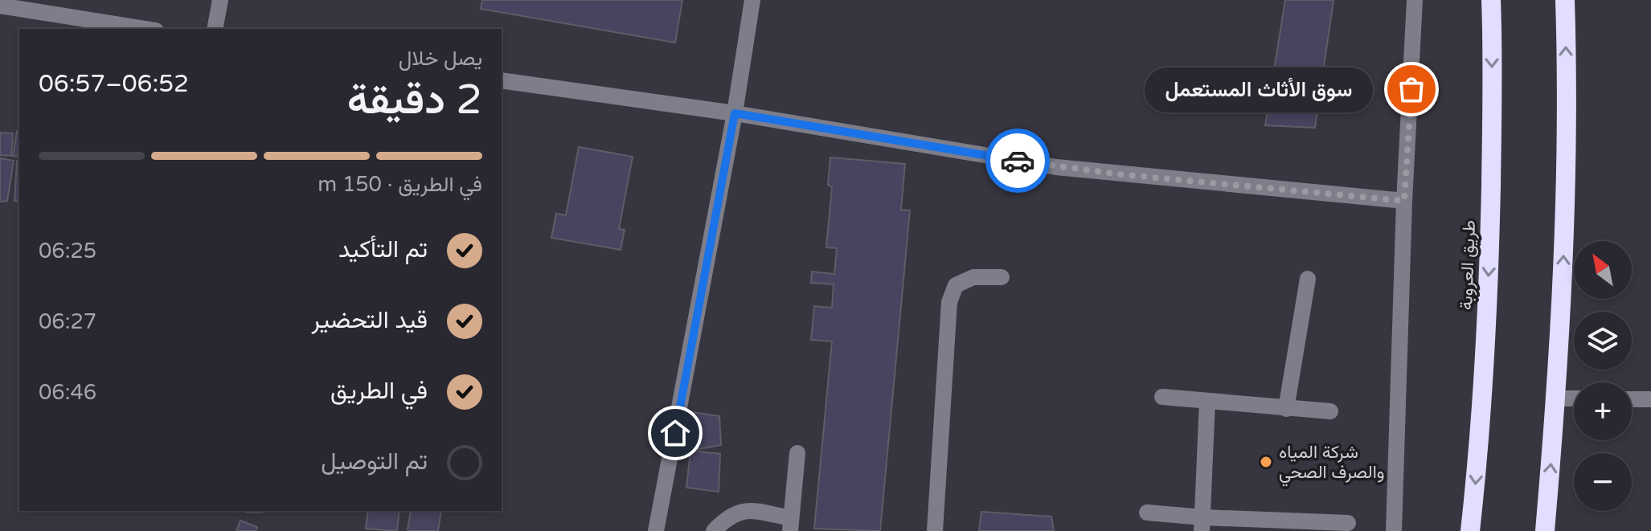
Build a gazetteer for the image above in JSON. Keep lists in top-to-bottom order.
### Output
{
  "streets": {
    "highway": ["طريق العروبة"]
  },
  "places": ["سوق الأثاث المستعمل", "شركة المياه والصرف الصحي"],
  "north": "top left",
  "page": {
    "heading": ["2 دقيقة", "يصل خلال", "06:52–06:57"],
    "bubble": "سوق الأثاث المستعمل",
    "bar": "في الطريق · 150 m",
    "list": [
      ["تم التأكيد", "06:25"],
      ["قيد التحضير", "06:27"],
      ["في الطريق", "06:46"],
      "تم التوصيل"
    ],
    "map_buttons": ["+", "−"]
  }
}
